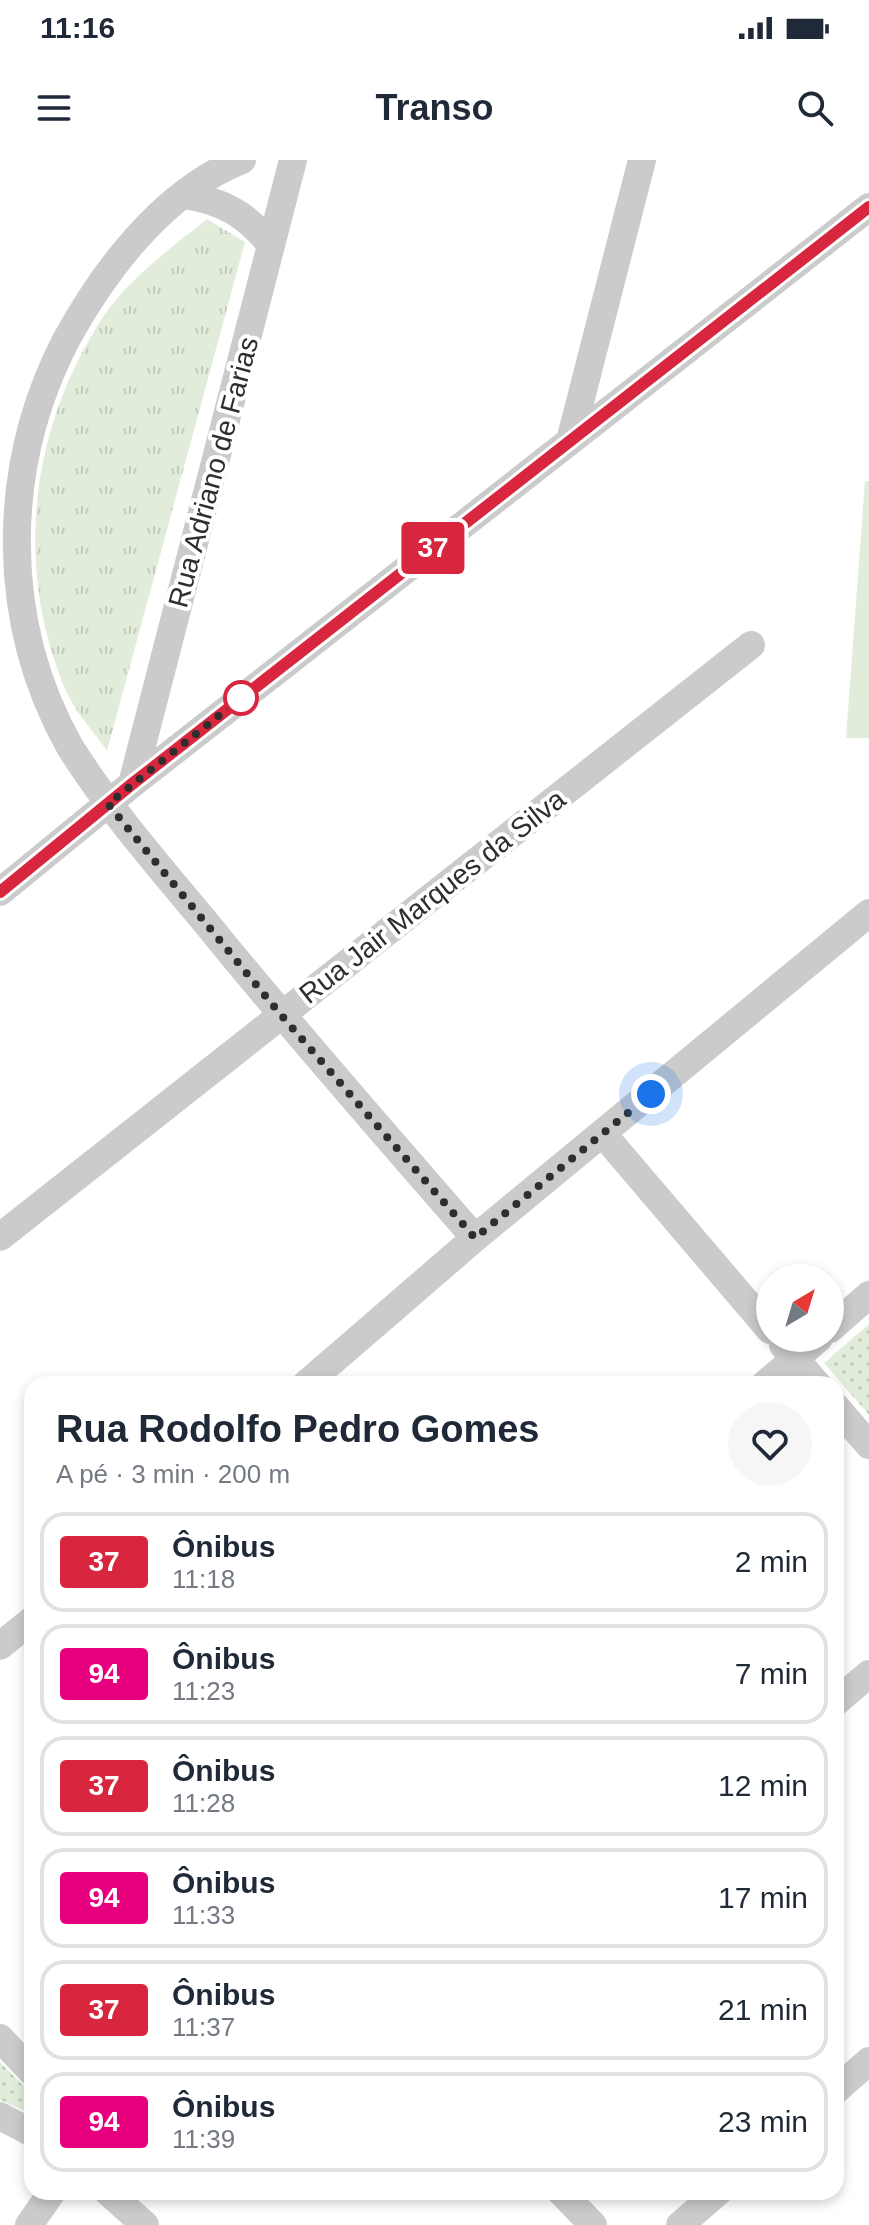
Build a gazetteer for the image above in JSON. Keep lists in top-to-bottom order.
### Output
{
  "streets": {
    "street": ["Rua Adriano de Farias", "Rua Jair Marques da Silva"]
  },
  "lines": ["bus line 37"],
  "north": "top right",
  "page": {
    "status": "11:16",
    "header": "Transo",
    "on_map": "37",
    "heading": ["Rua Rodolfo Pedro Gomes", "A pé · 3 min · 200 m"],
    "list": [
      {
        "mark": "37",
        "name": "Ônibus",
        "note": "11:18",
        "value": "2 min"
      },
      {
        "mark": "94",
        "name": "Ônibus",
        "note": "11:23",
        "value": "7 min"
      },
      {
        "mark": "37",
        "name": "Ônibus",
        "note": "11:28",
        "value": "12 min"
      },
      {
        "mark": "94",
        "name": "Ônibus",
        "note": "11:33",
        "value": "17 min"
      },
      {
        "mark": "37",
        "name": "Ônibus",
        "note": "11:37",
        "value": "21 min"
      },
      {
        "mark": "94",
        "name": "Ônibus",
        "note": "11:39",
        "value": "23 min"
      }
    ]
  }
}
